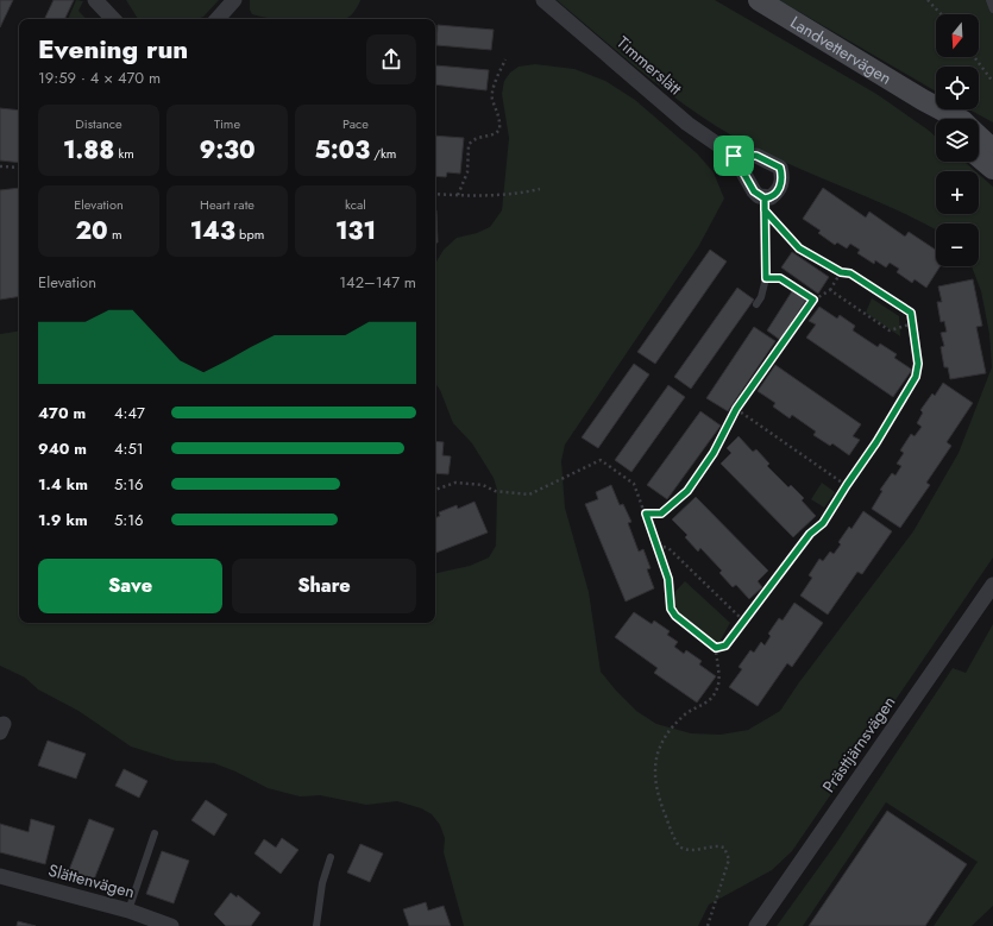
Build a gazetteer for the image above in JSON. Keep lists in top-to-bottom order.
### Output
{
  "streets": {
    "street": [
      "Landvettervägen",
      "Timmerslätt",
      "Prästtjärnsvägen",
      "Slättenvägen"
    ]
  },
  "north": "bottom",
  "page": {
    "map_buttons": ["+", "−"],
    "heading": ["Evening run", "19:59 · 4 × 470 m"],
    "stats": [
      ["Distance", "1.88 km"],
      ["Time", "9:30"],
      ["Pace", "5:03 /km"],
      ["Elevation", "20 m"],
      ["Heart rate", "143 bpm"],
      ["kcal", "131"]
    ],
    "chart": ["Elevation", "142–147 m"],
    "list": [
      {
        "name": "470 m",
        "note": "4:47"
      },
      {
        "name": "940 m",
        "note": "4:51"
      },
      {
        "name": "1.4 km",
        "note": "5:16"
      },
      {
        "name": "1.9 km",
        "note": "5:16"
      }
    ],
    "buttons": ["Save", "Share"]
  }
}
